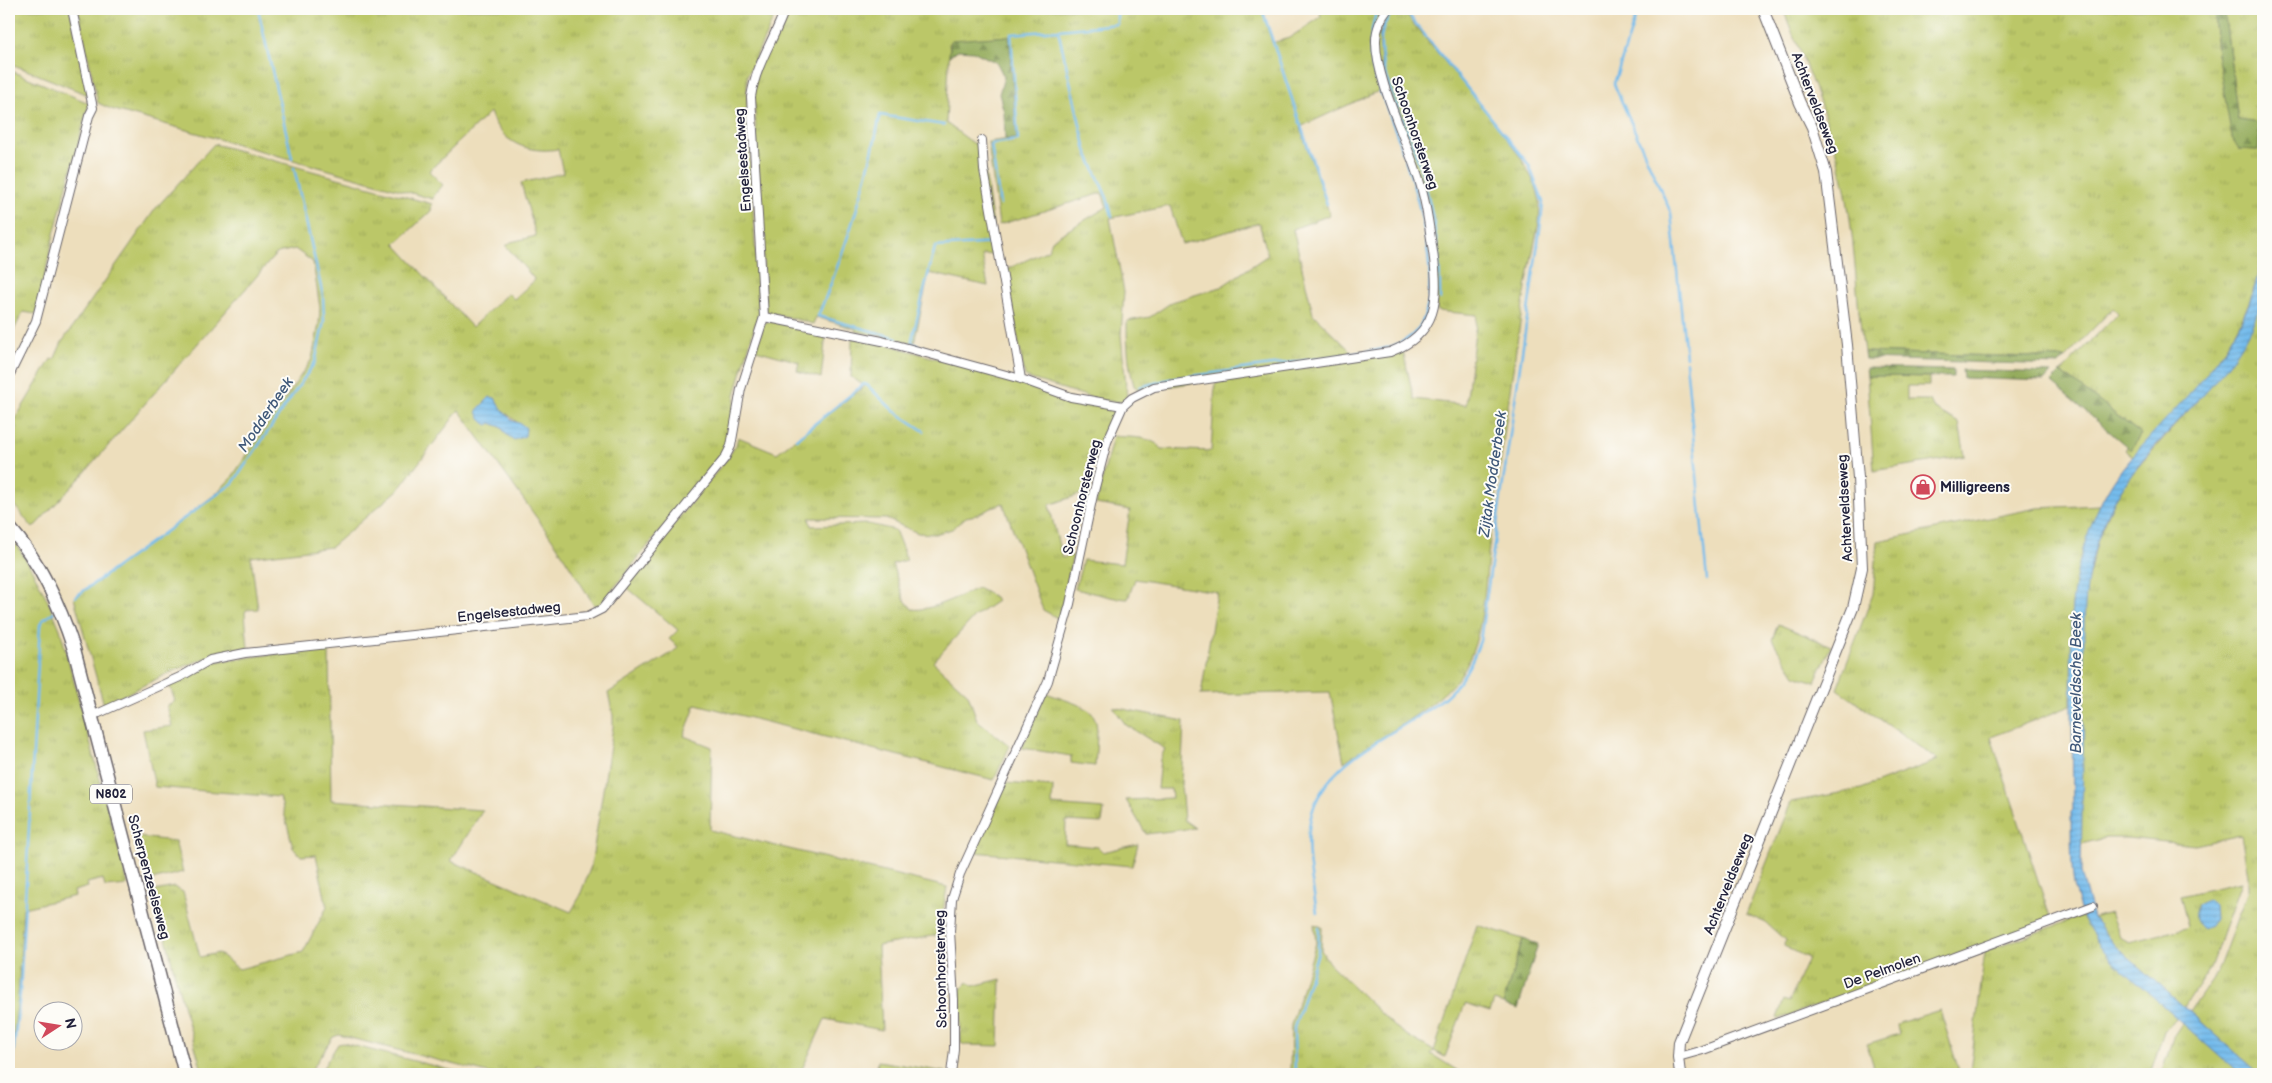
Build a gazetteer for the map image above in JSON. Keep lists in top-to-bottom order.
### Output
{
  "streets": {
    "main road": ["N802", "Scherpenzeelseweg"],
    "street": [
      "Achterveldseweg",
      "Schoonhorsterweg",
      "Engelsestadweg",
      "De Pelmolen"
    ]
  },
  "crossings": [
    ["Achterveldseweg", "De Pelmolen"],
    ["Engelsestadweg", "Scherpenzeelseweg"]
  ],
  "water": ["Modderbeek", "Zijtak Modderbeek", "Barneveldsche Beek"],
  "places": {
    "shop": ["Milligreens"]
  },
  "north": "right"
}
